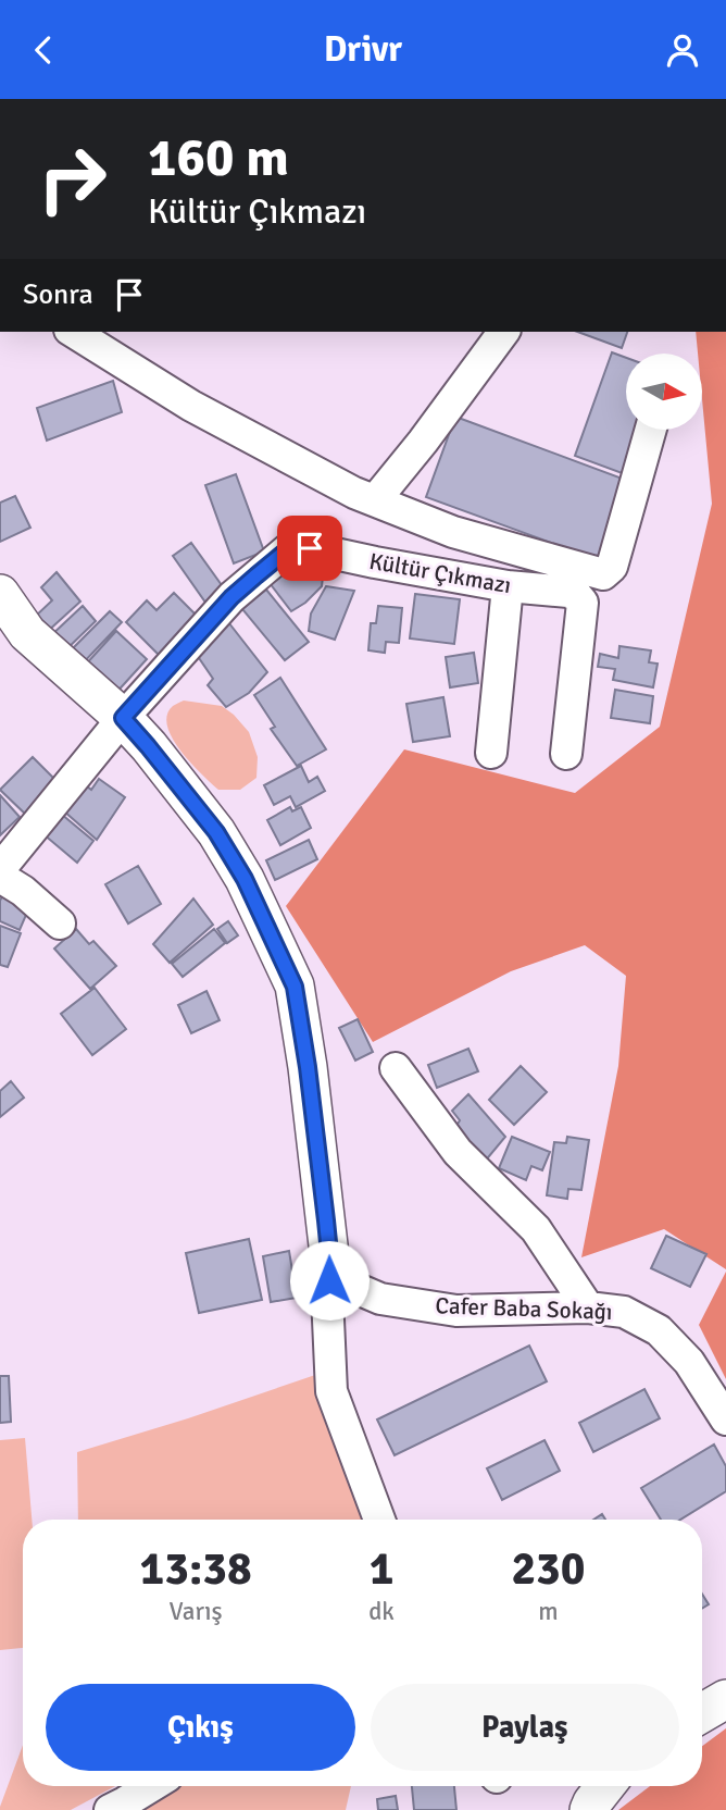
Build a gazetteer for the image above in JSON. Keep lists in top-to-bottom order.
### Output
{
  "streets": {
    "street": ["Kültür Çıkmazı", "Cafer Baba Sokağı"]
  },
  "north": "right",
  "page": {
    "header": "Drivr",
    "turn": ["160 m", "Kültür Çıkmazı"],
    "then": "Sonra",
    "eta": [
      "13:38",
      "Varış",
      "1",
      "dk",
      "230",
      "m"
    ],
    "buttons": ["Çıkış", "Paylaş"]
  }
}
